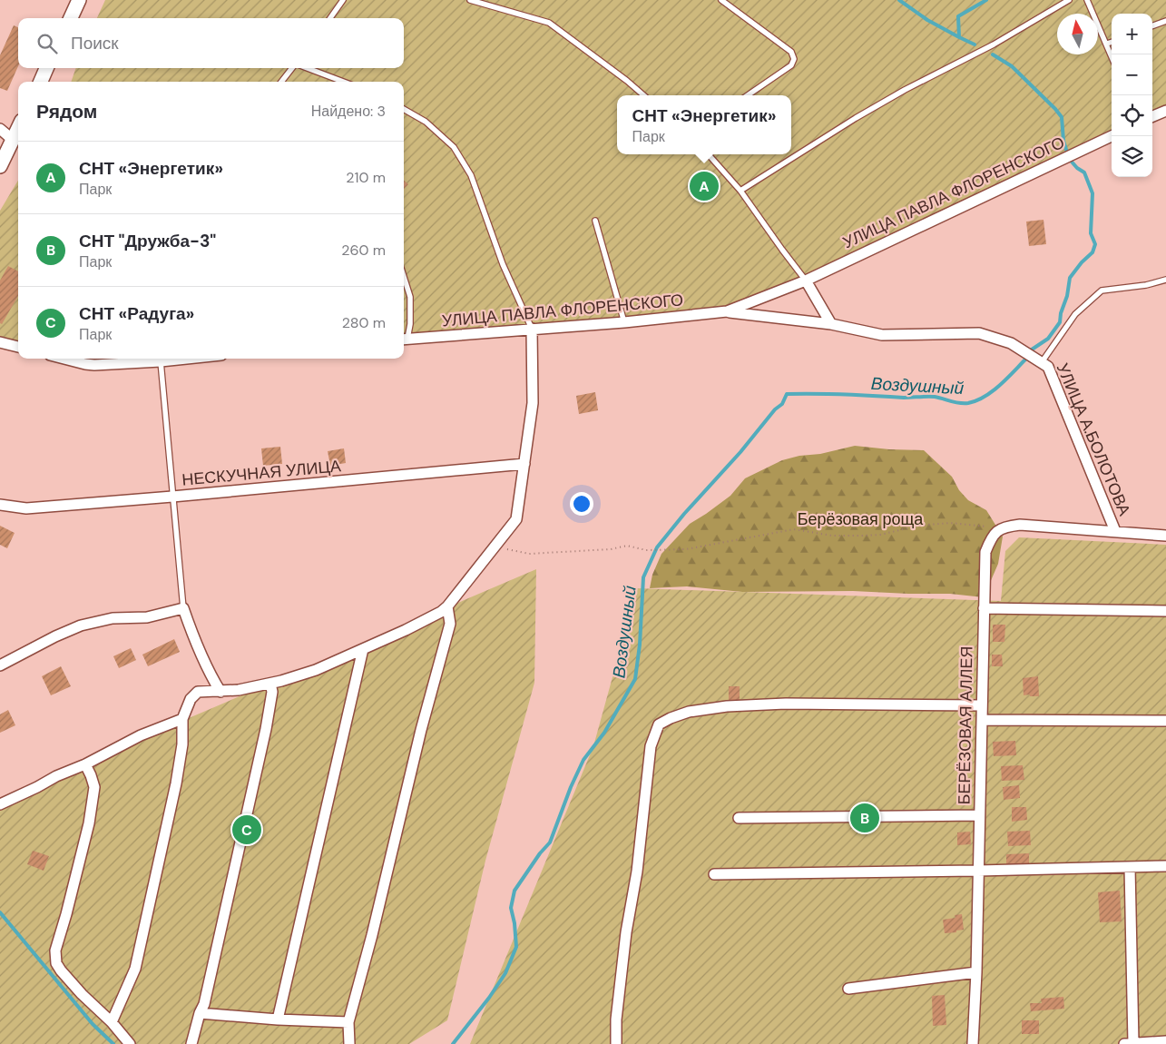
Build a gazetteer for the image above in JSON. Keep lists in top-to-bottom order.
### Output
{
  "streets": {
    "street": [
      "УЛИЦА ПАВЛА ФЛОРЕНСКОГО",
      "УЛИЦА А.БОЛОТОВА",
      "НЕСКУЧНАЯ УЛИЦА",
      "БЕРЁЗОВАЯ АЛЛЕЯ"
    ]
  },
  "crossings": [
    ["УЛИЦА ПАВЛА ФЛОРЕНСКОГО", "УЛИЦА А.БОЛОТОВА"]
  ],
  "water": ["Воздушный"],
  "parks": ["Берёзовая роща"],
  "north": "top",
  "page": {
    "map_buttons": ["+", "−"],
    "search": "Поиск",
    "heading": ["Рядом", "Найдено: 3"],
    "popup": ["СНТ «Энергетик»", "Парк"],
    "list": [
      {
        "mark": "A",
        "name": "СНТ «Энергетик»",
        "note": "Парк",
        "value": "210 m"
      },
      {
        "mark": "B",
        "name": "СНТ \"Дружба-3\"",
        "note": "Парк",
        "value": "260 m"
      },
      {
        "mark": "C",
        "name": "СНТ «Радуга»",
        "note": "Парк",
        "value": "280 m"
      }
    ],
    "pins": ["A", "B", "C"]
  }
}
